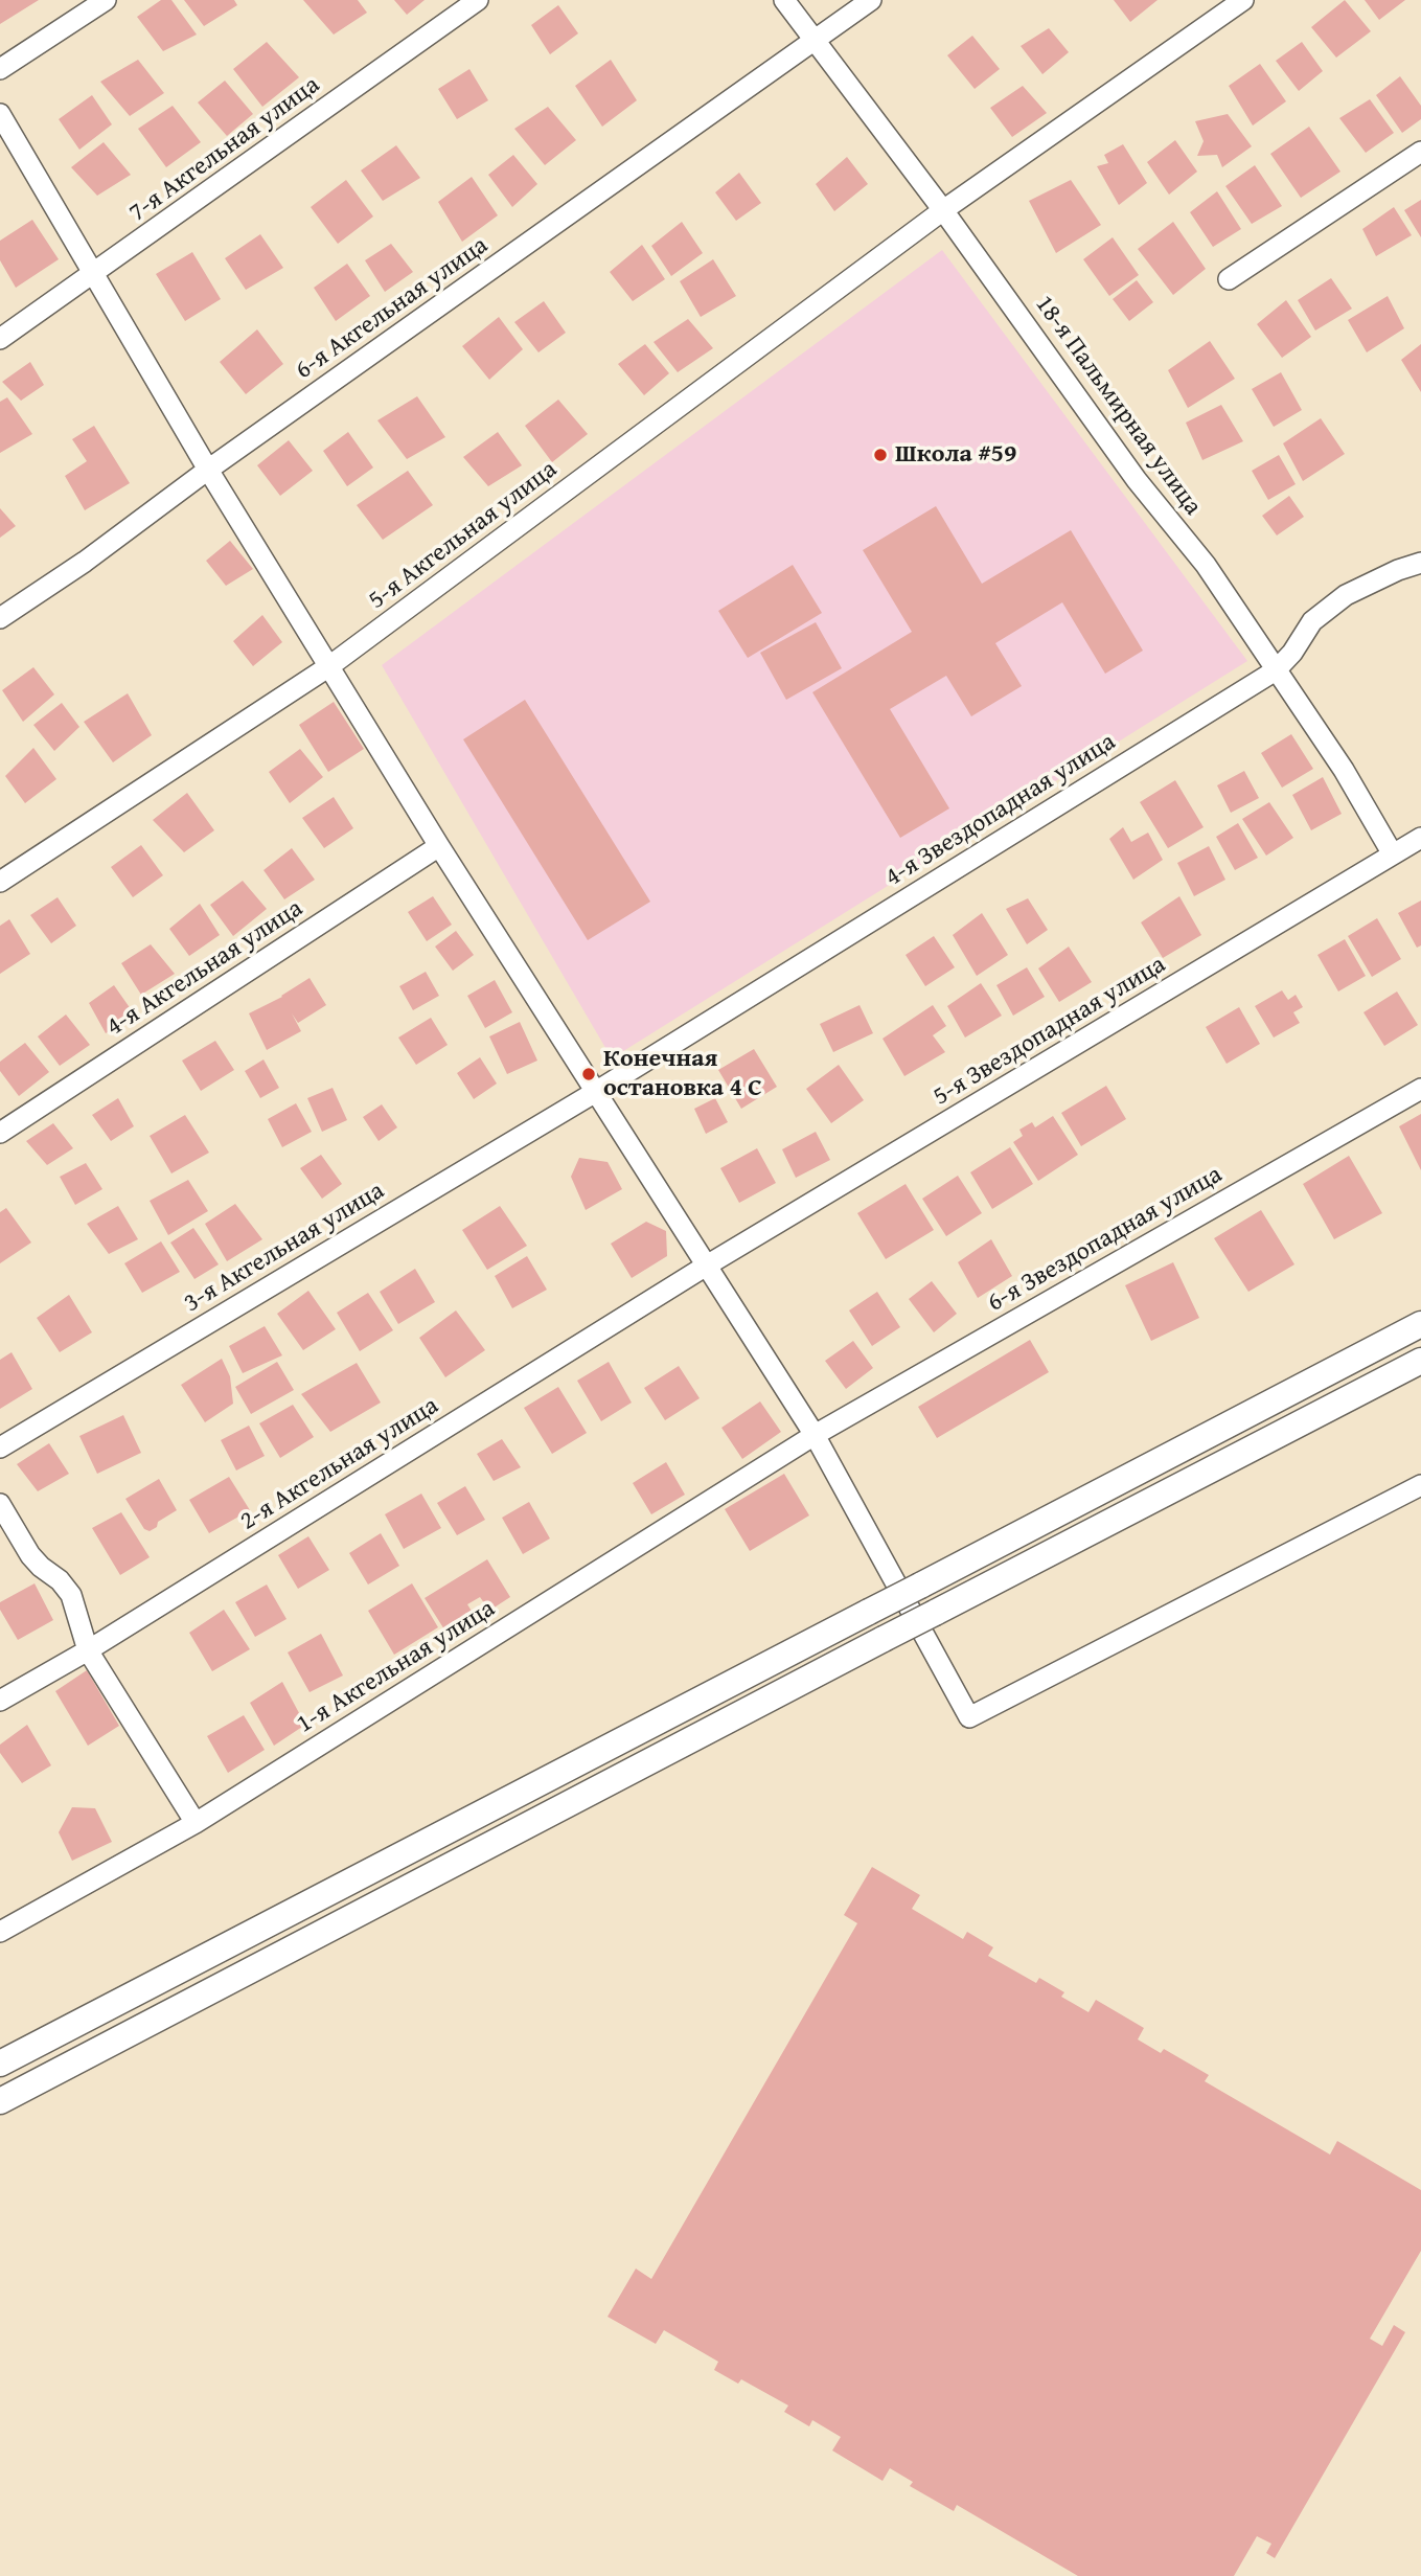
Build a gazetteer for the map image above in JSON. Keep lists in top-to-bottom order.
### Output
{
  "streets": {
    "street": [
      "7-я Акгельная улица",
      "6-я Акгельная улица",
      "18-я Пальмирная улица",
      "5-я Акгельная улица",
      "4-я Звездопадная улица",
      "4-я Акгельная улица",
      "5-я Звездопадная улица",
      "6-я Звездопадная улица",
      "3-я Акгельная улица",
      "2-я Акгельная улица",
      "1-я Акгельная улица"
    ]
  },
  "crossings": [
    ["6-я Акгельная улица", "18-я Пальмирная улица"],
    ["18-я Пальмирная улица", "5-я Акгельная улица"],
    ["18-я Пальмирная улица", "4-я Звездопадная улица"],
    ["18-я Пальмирная улица", "5-я Звездопадная улица"],
    ["4-я Звездопадная улица", "3-я Акгельная улица"],
    ["5-я Звездопадная улица", "2-я Акгельная улица"],
    ["6-я Звездопадная улица", "1-я Акгельная улица"]
  ],
  "places": ["Школа #59", "Конечная остановка 4 С"]
}
